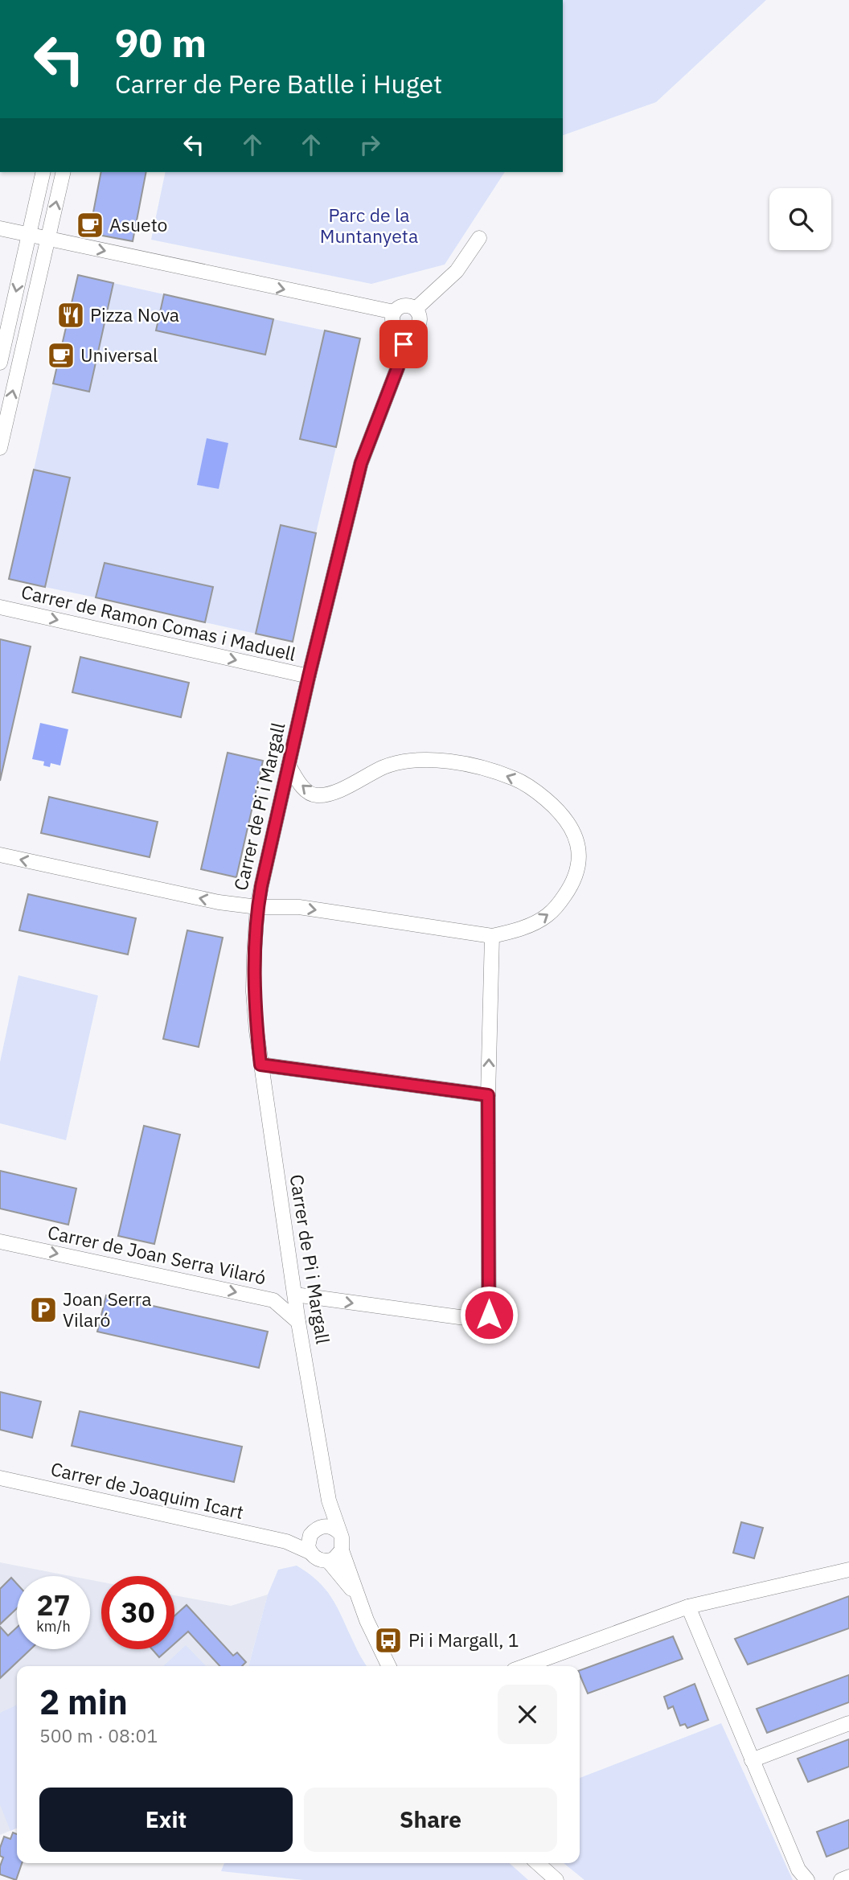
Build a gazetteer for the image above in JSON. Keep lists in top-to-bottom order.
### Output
{
  "streets": {
    "street": [
      "Carrer de Ramon Comas i Maduell",
      "Carrer de Pi i Margall",
      "Carrer de Joan Serra Vilaró",
      "Carrer de Joaquim Icart"
    ]
  },
  "crossings": [
    ["Carrer de Ramon Comas i Maduell", "Carrer de Pi i Margall"],
    ["Carrer de Pi i Margall", "Carrer de Joan Serra Vilaró"],
    ["Carrer de Pi i Margall", "Carrer de Joaquim Icart"]
  ],
  "one_way": ["Carrer de Ramon Comas i Maduell", "Carrer de Joan Serra Vilaró"],
  "parks": ["Parc de la Muntanyeta"],
  "places": {
    "cafe": ["Asueto", "Universal"],
    "restaurant": ["Pizza Nova"],
    "parking": ["Joan Serra Vilaró"],
    "bus stop": ["Pi i Margall, 1"]
  },
  "page": {
    "turn": ["90 m", "Carrer de Pere Batlle i Huget"],
    "speed": "27 km/h",
    "limit": "30",
    "heading": ["2 min", "500 m · 08:01"],
    "buttons": ["Exit", "Share"]
  }
}
